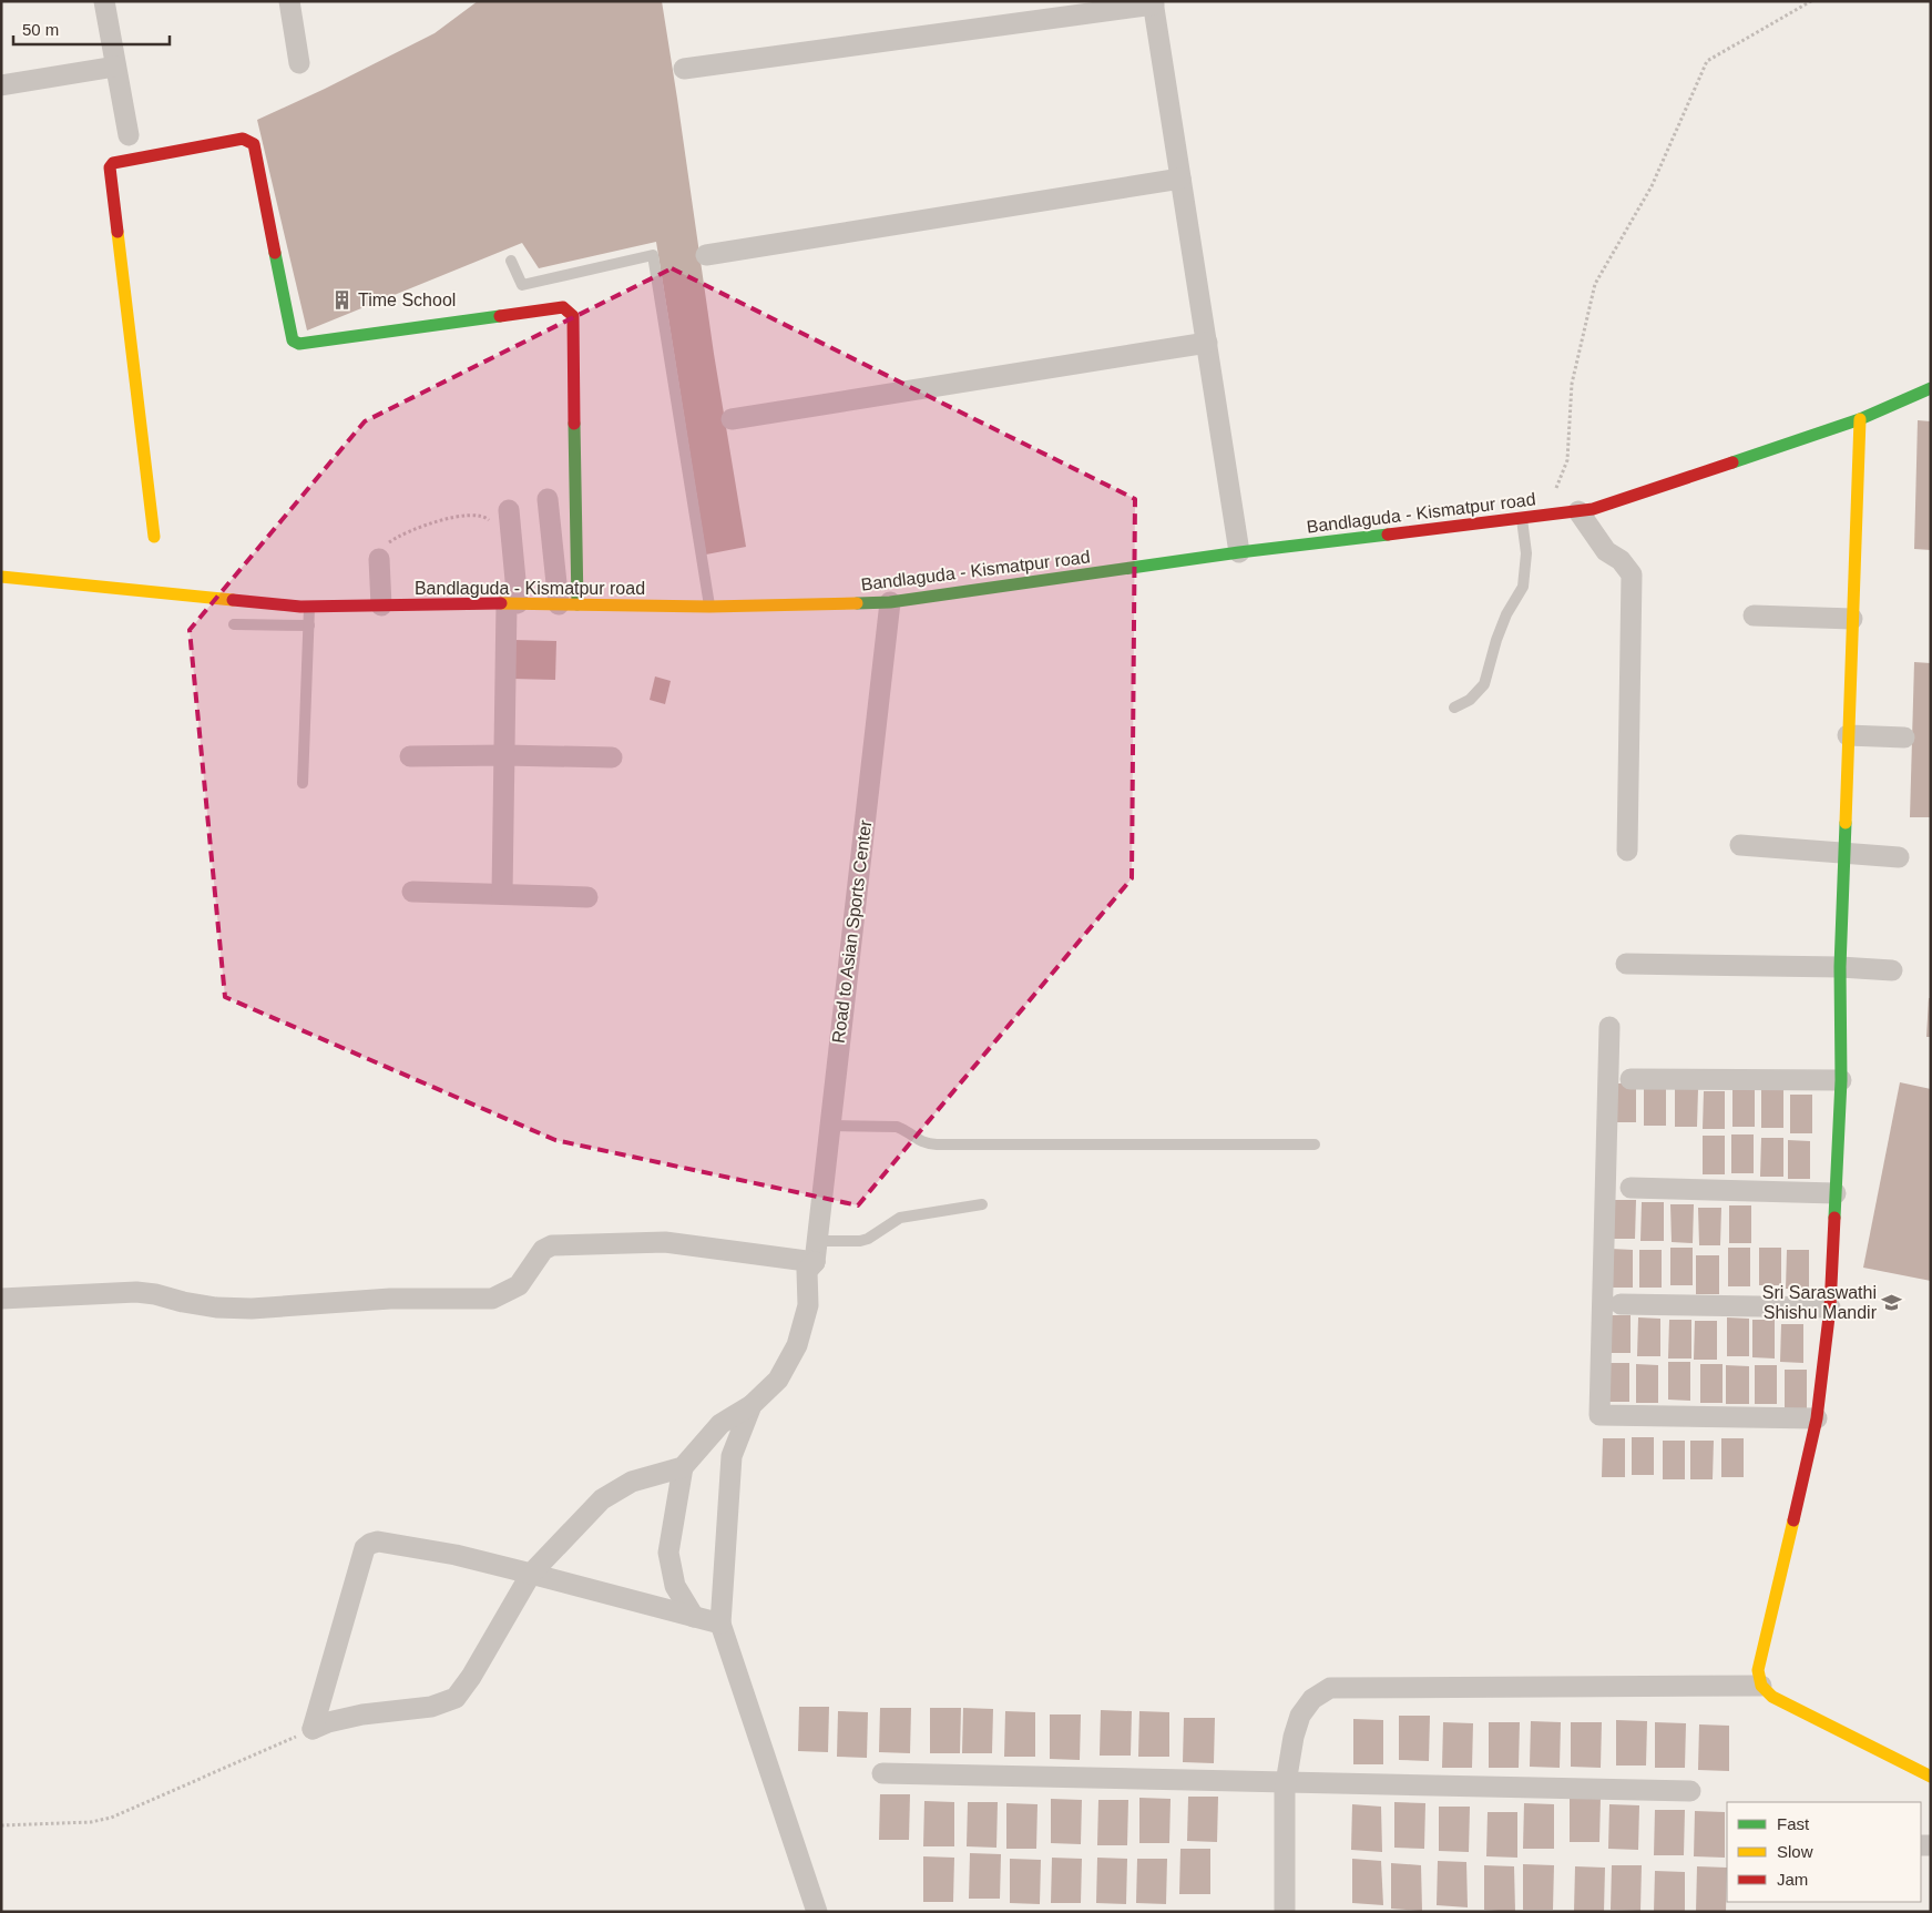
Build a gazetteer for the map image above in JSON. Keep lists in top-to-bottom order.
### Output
{
  "streets": {
    "street": ["Bandlaguda - Kismatpur road", "Road to Asian Sports Center"]
  },
  "crossings": [
    ["Bandlaguda - Kismatpur road", "Road to Asian Sports Center"]
  ],
  "places": {
    "building": ["Time School"],
    "school or university": ["Sri Saraswathi Shishu Mandir"]
  },
  "legend": ["Fast", "Slow", "Jam"],
  "scale_bar": "50 m"
}
